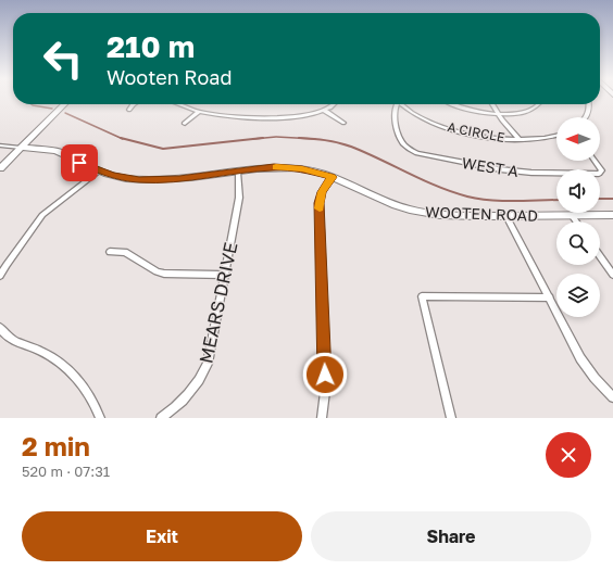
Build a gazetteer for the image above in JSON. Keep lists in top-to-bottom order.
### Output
{
  "streets": {
    "street": [
      "A CIRCLE",
      "WEST A",
      "WOOTEN ROAD",
      "MEARS DRIVE"
    ]
  },
  "crossings": [
    ["WOOTEN ROAD", "MEARS DRIVE"]
  ],
  "north": "left",
  "page": {
    "turn": ["210 m", "Wooten Road"],
    "heading": ["2 min", "520 m · 07:31"],
    "buttons": ["Exit", "Share"]
  }
}
